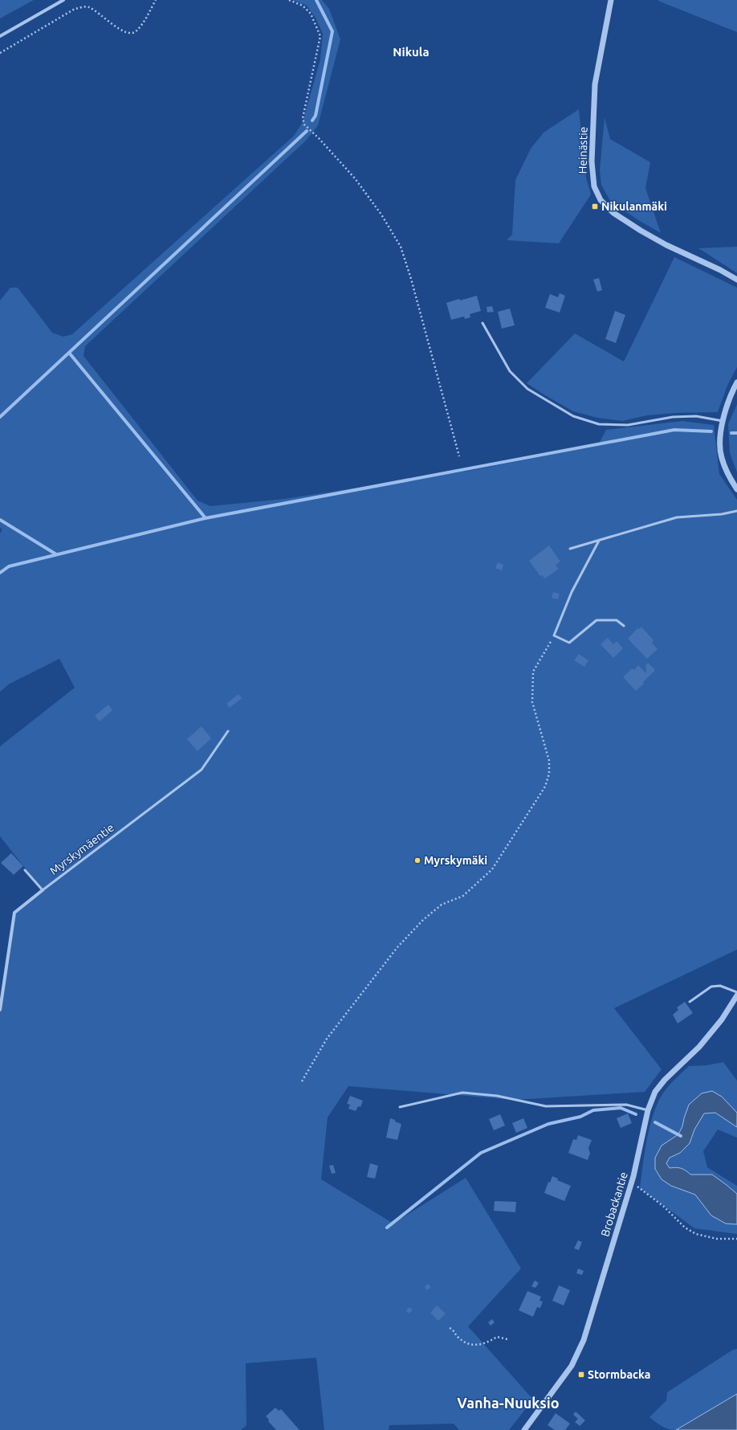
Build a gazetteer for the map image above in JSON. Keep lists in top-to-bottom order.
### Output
{
  "streets": {
    "street": ["Heinästie", "Myrskymäentie", "Brobackantie"]
  },
  "districts": ["Nikula", "Vanha-Nuuksio"],
  "places": {
    "transit": ["Nikulanmäki", "Stormbacka"],
    "other": ["Myrskymäki"]
  }
}
